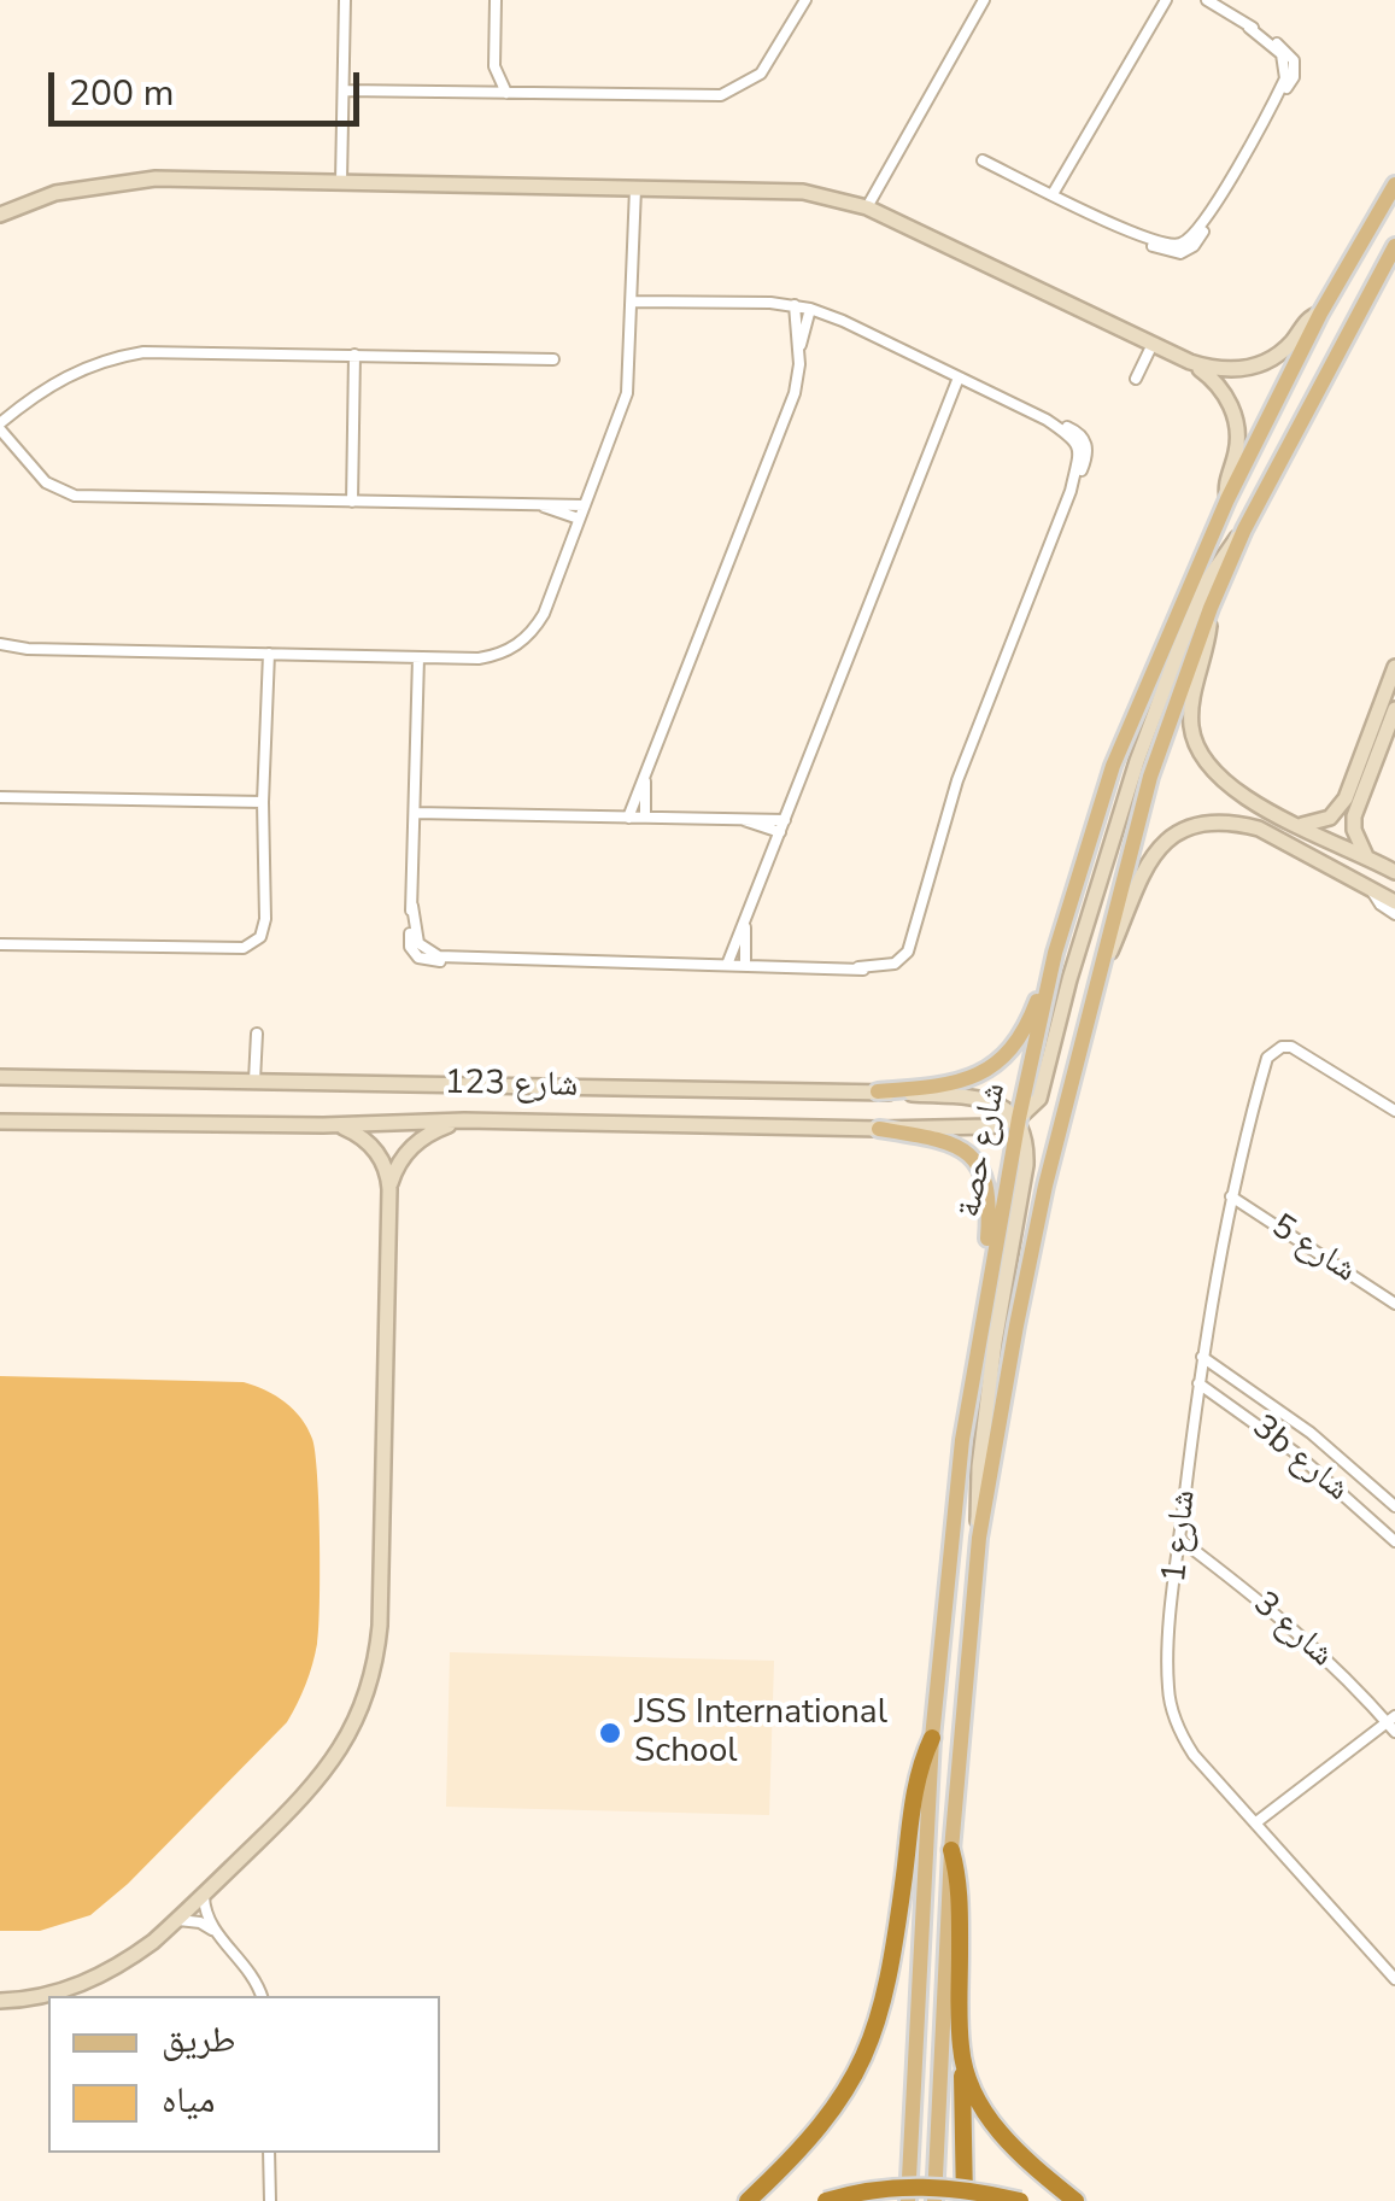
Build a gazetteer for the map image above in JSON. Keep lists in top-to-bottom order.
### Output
{
  "streets": {
    "main road": ["شارع حصة"],
    "street": [
      "شارع 123",
      "شارع 5",
      "3b شارع",
      "شارع 1",
      "شارع 3"
    ]
  },
  "crossings": [
    ["شارع 123", "شارع حصة"],
    ["شارع 5", "شارع 1"],
    ["3b شارع", "شارع 1"],
    ["شارع 1", "شارع 3"]
  ],
  "places": ["JSS International School"],
  "legend": ["طريق", "مياه"],
  "scale_bar": "200 m"
}
